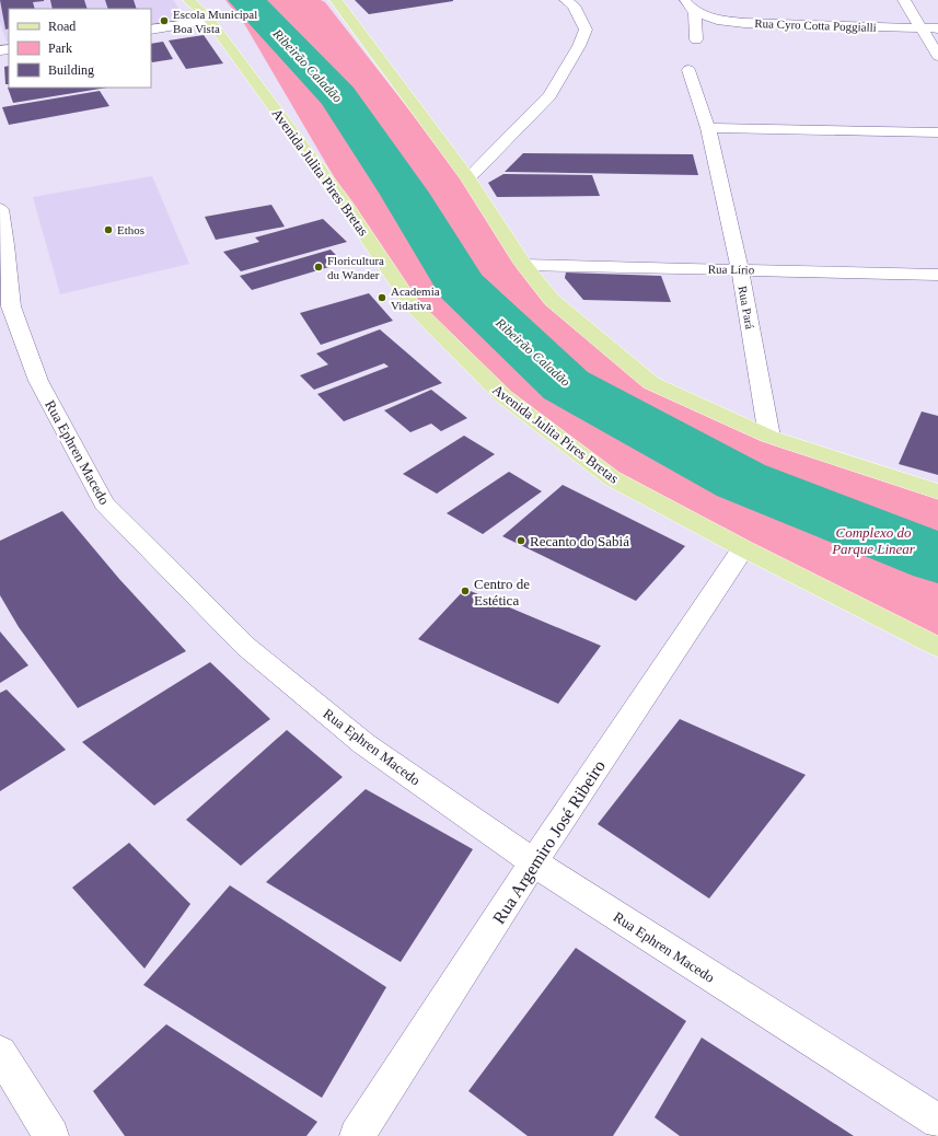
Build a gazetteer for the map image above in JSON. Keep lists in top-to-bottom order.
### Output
{
  "streets": {
    "main road": ["Avenida Julita Pires Bretas"],
    "street": [
      "Rua Cyro Cotta Poggialli",
      "Rua Lírio",
      "Rua Pará",
      "Rua Ephren Macedo",
      "Rua Argemiro José Ribeiro"
    ]
  },
  "crossings": [
    ["Avenida Julita Pires Bretas", "Rua Argemiro José Ribeiro"],
    ["Rua Lírio", "Rua Pará"],
    ["Rua Ephren Macedo", "Rua Argemiro José Ribeiro"]
  ],
  "water": ["Ribeirão Caladão"],
  "parks": ["Complexo do Parque Linear"],
  "places": [
    "Escola Municipal Boa Vista",
    "Ethos",
    "Floricultura du Wander",
    "Academia Vidativa",
    "Recanto do Sabiá",
    "Centro de Estética"
  ],
  "legend": ["Road", "Park", "Building"]
}
